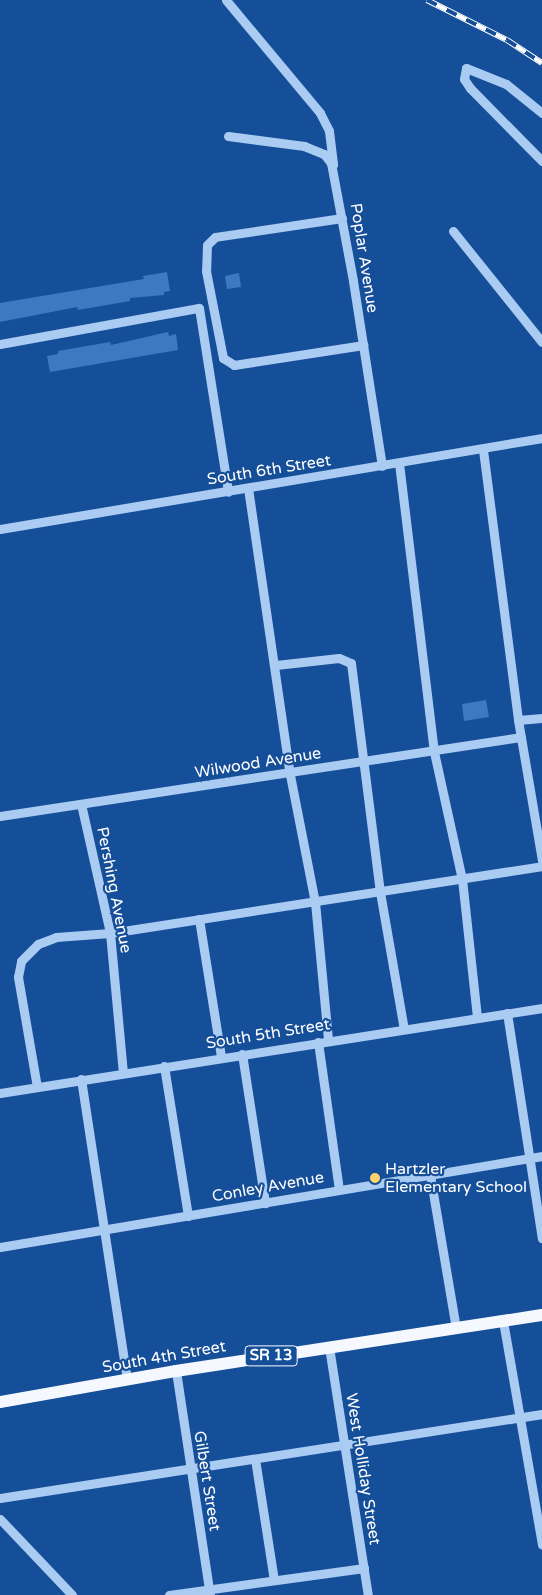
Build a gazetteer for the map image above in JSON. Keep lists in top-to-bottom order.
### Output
{
  "streets": {
    "main road": ["SR 13", "South 4th Street"],
    "street": [
      "Poplar Avenue",
      "South 6th Street",
      "Wilwood Avenue",
      "Pershing Avenue",
      "South 5th Street",
      "Conley Avenue",
      "West Holliday Street",
      "Gilbert Street"
    ]
  },
  "crossings": [
    ["Poplar Avenue", "South 6th Street"],
    ["Wilwood Avenue", "Pershing Avenue"],
    ["Pershing Avenue", "South 5th Street"],
    ["South 4th Street", "West Holliday Street"],
    ["South 4th Street", "Gilbert Street"]
  ],
  "places": ["Hartzler Elementary School"]
}
